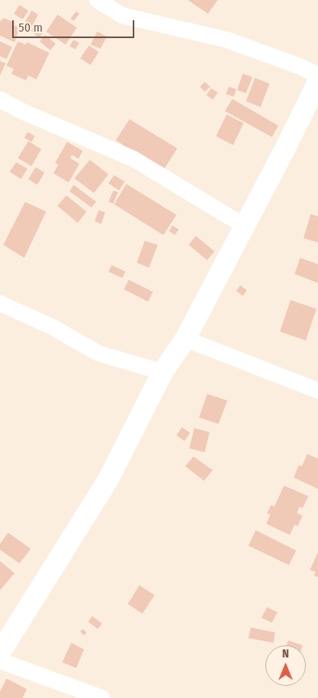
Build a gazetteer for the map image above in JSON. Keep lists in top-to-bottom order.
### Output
{
  "scale_bar": "50 m",
  "north": "top"
}
